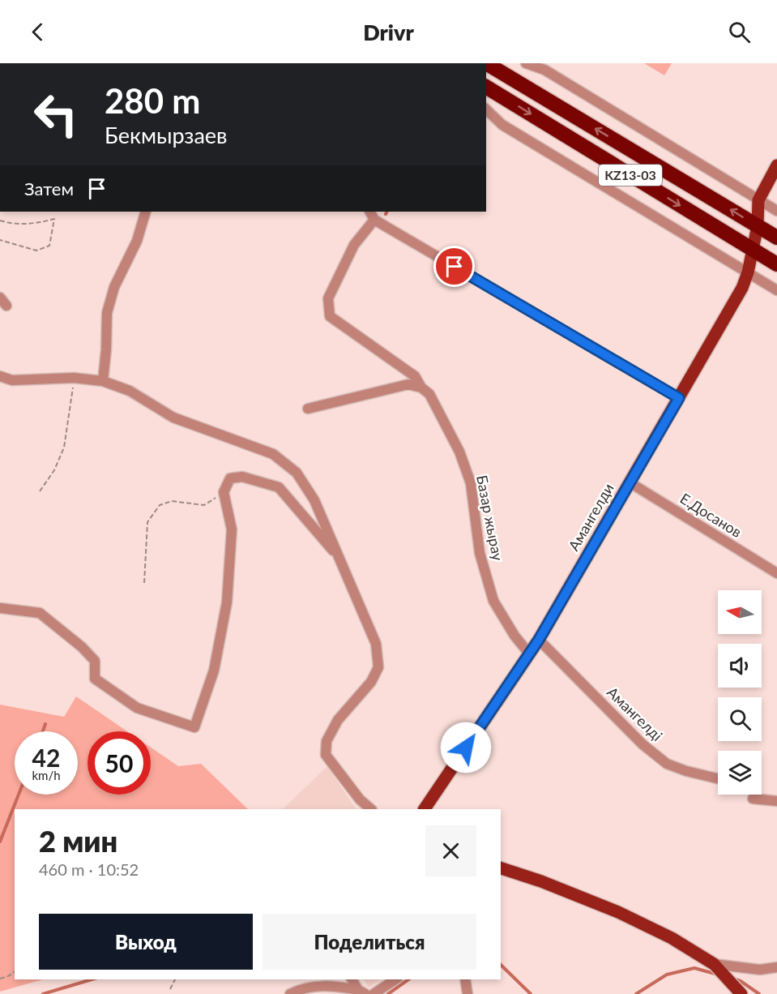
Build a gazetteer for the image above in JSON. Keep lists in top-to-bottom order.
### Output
{
  "streets": {
    "highway": ["KZ13-03"],
    "main road": ["Амангелди"],
    "street": ["Е.Досанов", "Базар жырау", "Амангелді"]
  },
  "crossings": [
    ["KZ13-03", "Амангелди"],
    ["Е.Досанов", "Амангелди"],
    ["Амангелди", "Базар жырау"],
    ["Амангелди", "Амангелді"]
  ],
  "north": "left",
  "page": {
    "header": "Drivr",
    "turn": ["280 m", "Бекмырзаев"],
    "then": "Затем",
    "speed": "42 km/h",
    "limit": "50",
    "heading": ["2 мин", "460 m · 10:52"],
    "buttons": ["Выход", "Поделиться"]
  }
}
